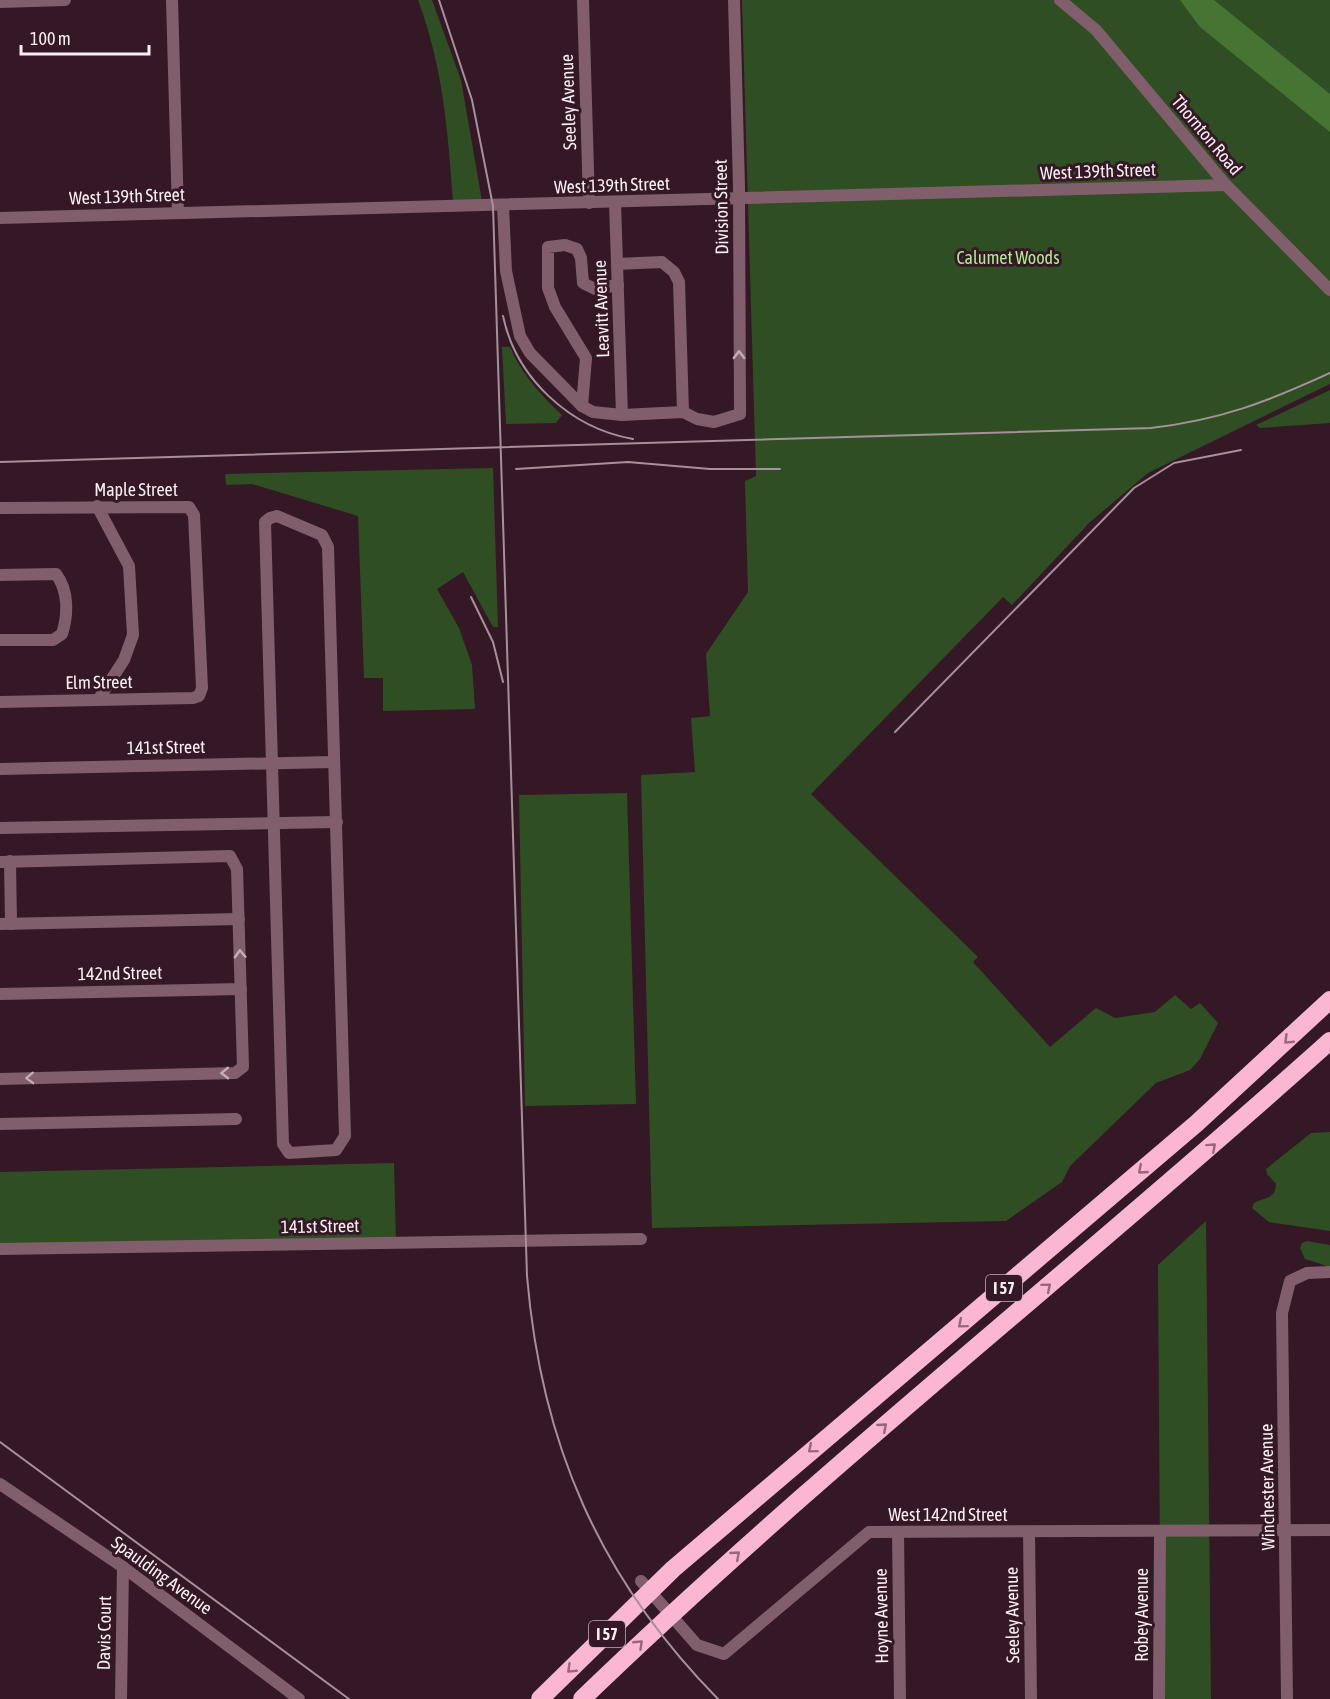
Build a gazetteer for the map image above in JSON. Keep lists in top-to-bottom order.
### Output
{
  "streets": {
    "highway": ["I 57"],
    "street": [
      "Seeley Avenue",
      "Thornton Road",
      "West 139th Street",
      "Division Street",
      "Leavitt Avenue",
      "Maple Street",
      "Elm Street",
      "141st Street",
      "142nd Street",
      "Winchester Avenue",
      "West 142nd Street",
      "Spaulding Avenue",
      "Robey Avenue",
      "Hoyne Avenue",
      "Davis Court"
    ]
  },
  "crossings": [
    ["Seeley Avenue", "West 139th Street"],
    ["Seeley Avenue", "West 142nd Street"],
    ["Thornton Road", "West 139th Street"],
    ["West 139th Street", "Division Street"],
    ["West 139th Street", "Leavitt Avenue"],
    ["Maple Street", "Elm Street"],
    ["Winchester Avenue", "West 142nd Street"],
    ["West 142nd Street", "Robey Avenue"],
    ["West 142nd Street", "Hoyne Avenue"],
    ["Spaulding Avenue", "Davis Court"]
  ],
  "parks": ["Calumet Woods"],
  "scale_bar": "100 m"
}
